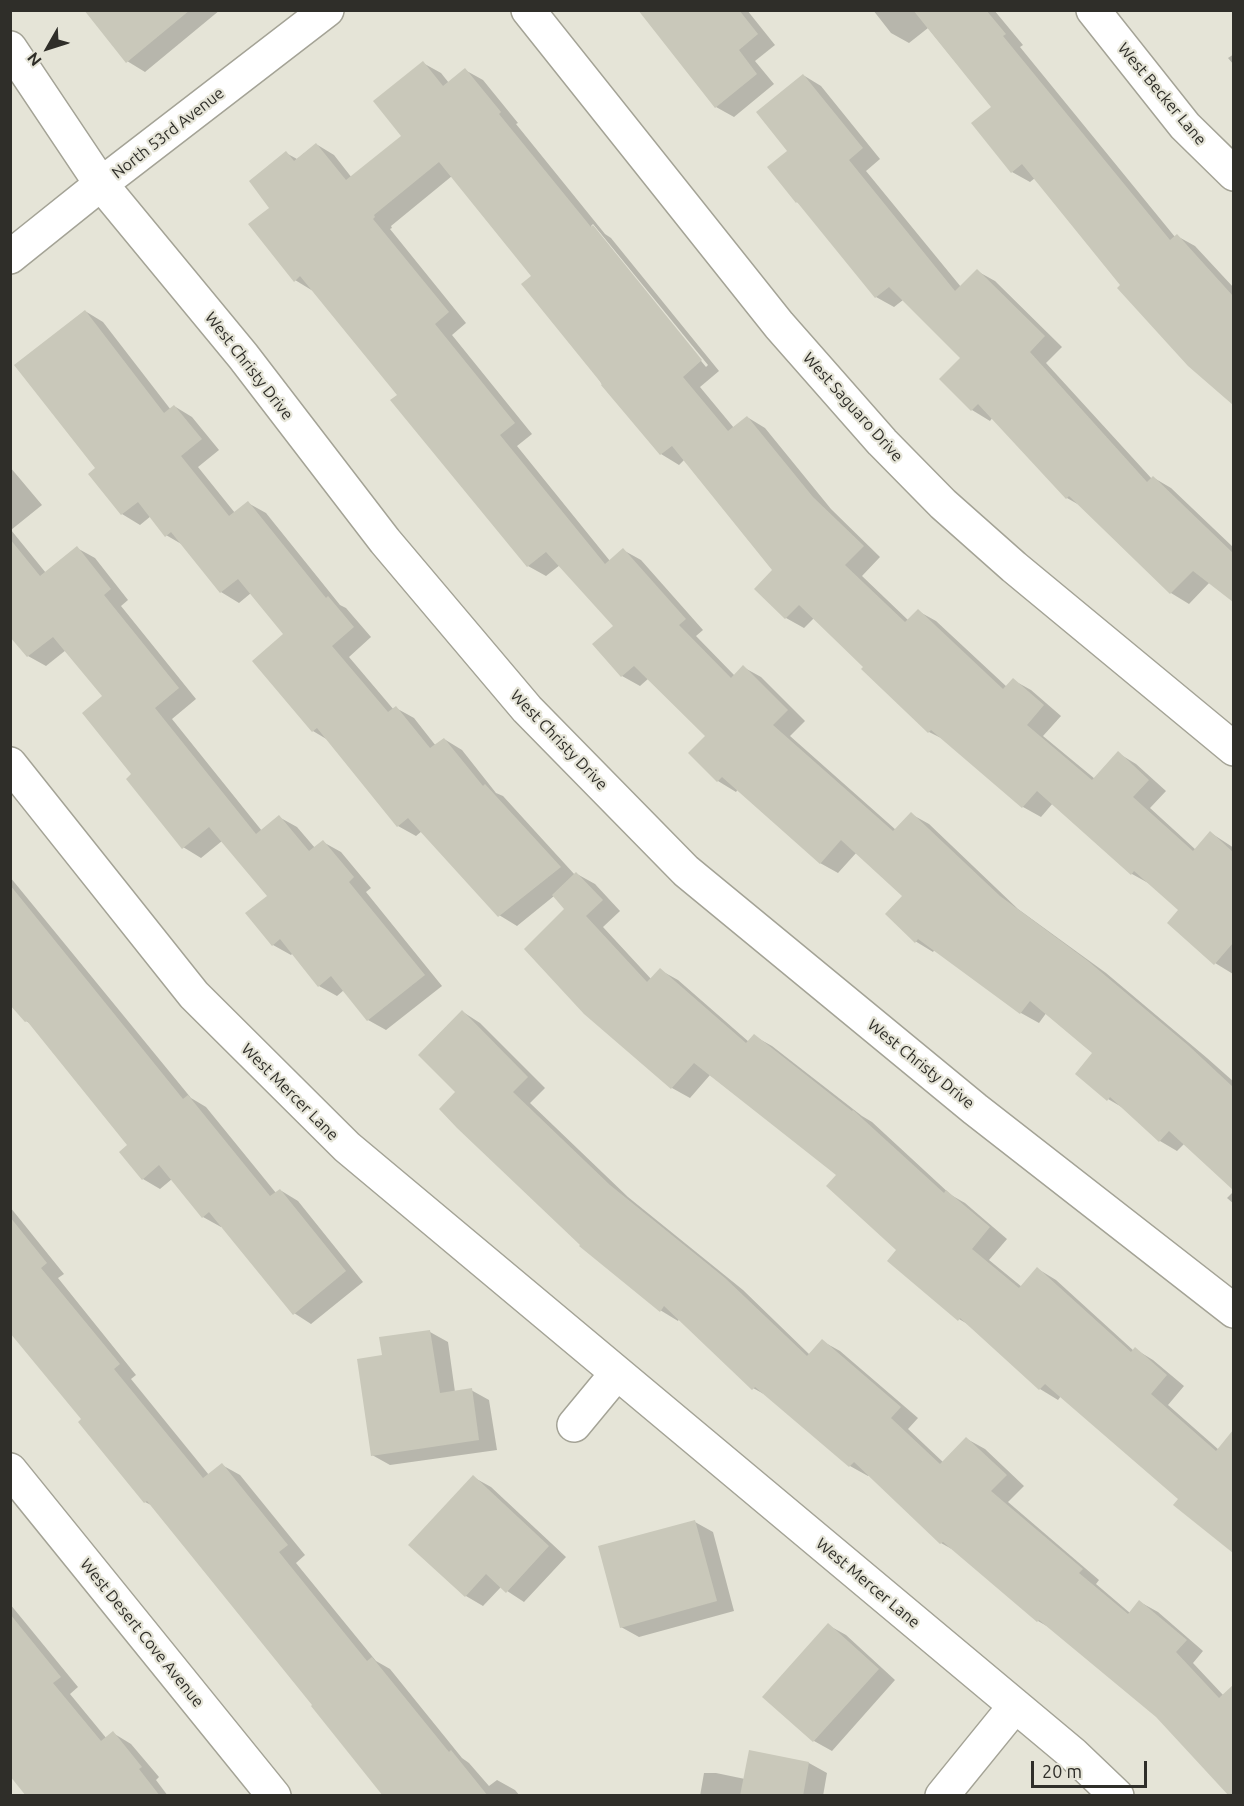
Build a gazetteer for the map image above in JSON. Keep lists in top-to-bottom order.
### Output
{
  "streets": {
    "street": [
      "West Becker Lane",
      "North 53rd Avenue",
      "West Christy Drive",
      "West Saguaro Drive",
      "West Mercer Lane",
      "West Desert Cove Avenue"
    ]
  },
  "crossings": [
    ["North 53rd Avenue", "West Christy Drive"]
  ],
  "scale_bar": "20 m",
  "north": "bottom left"
}
